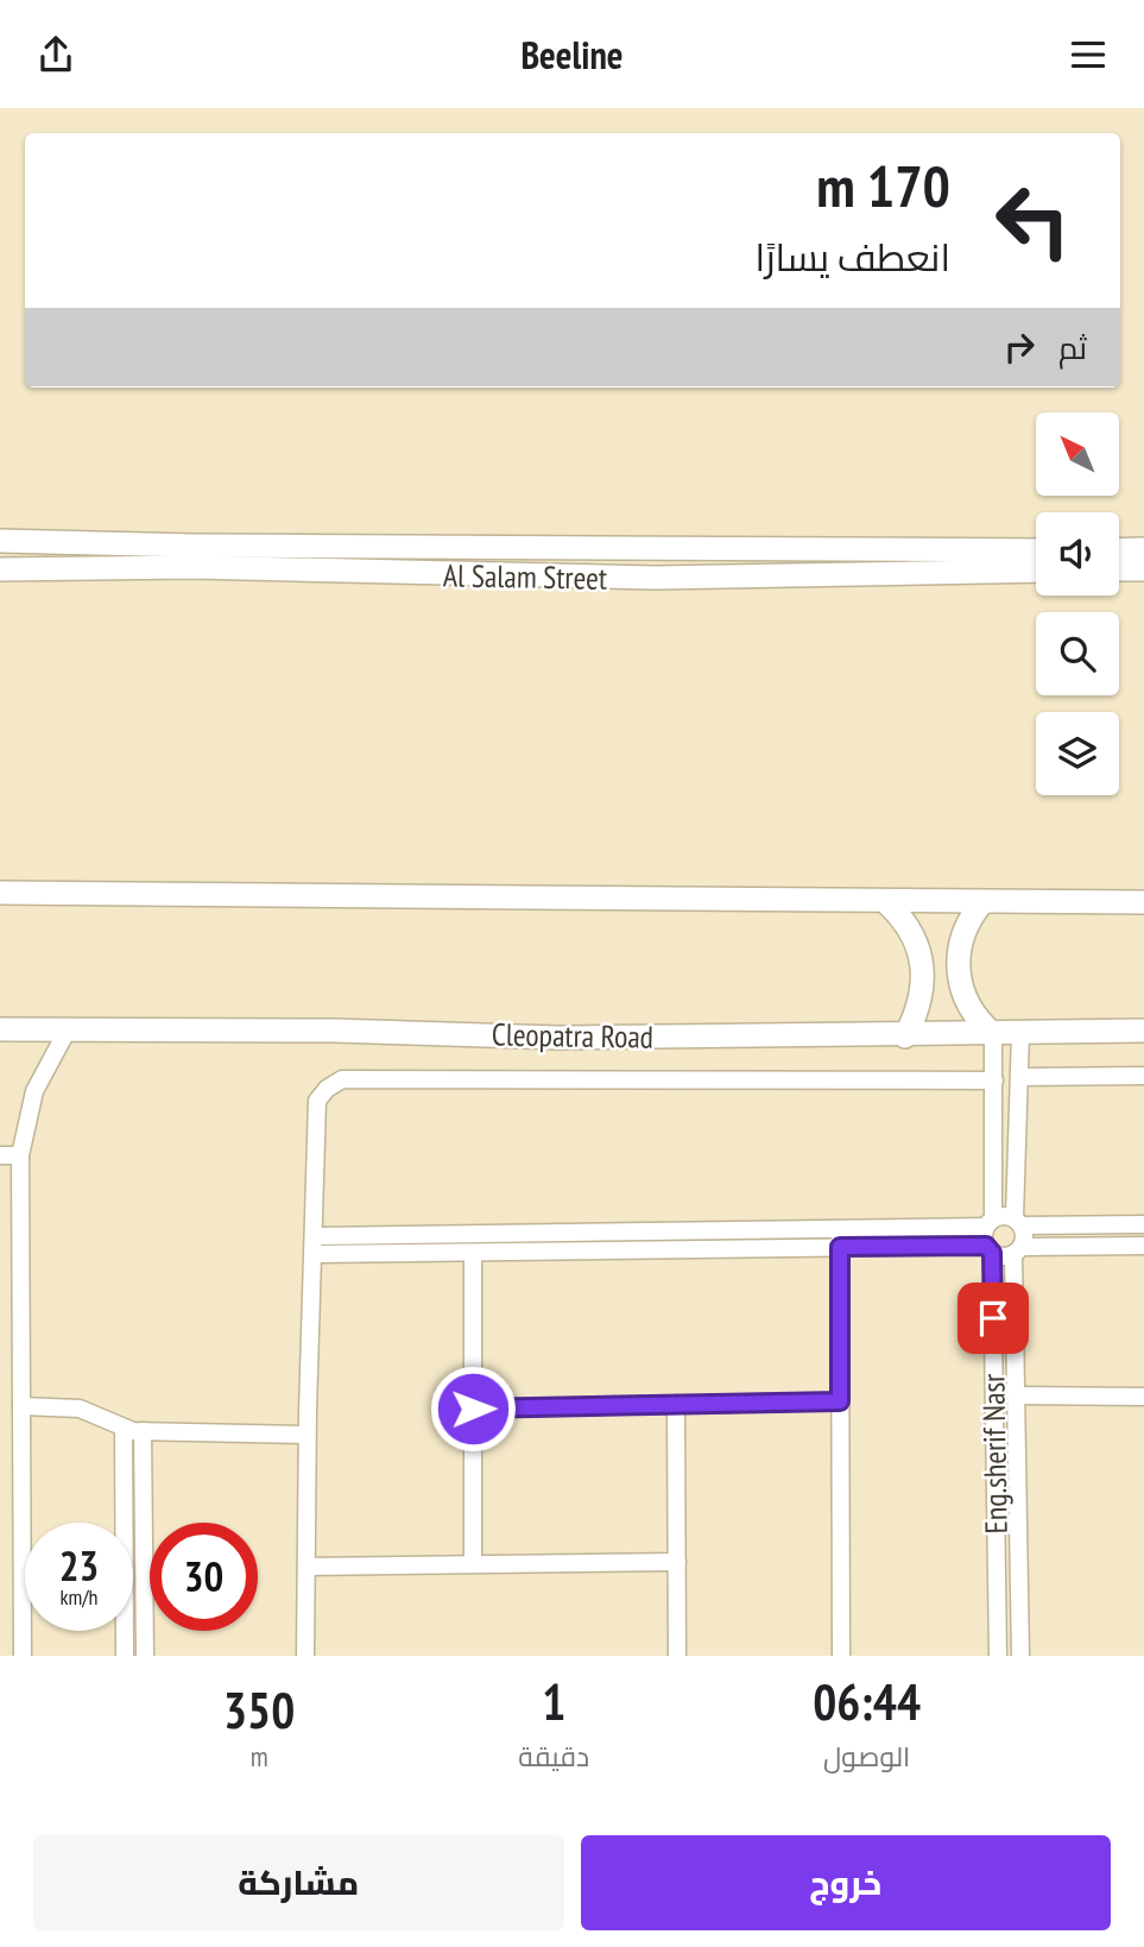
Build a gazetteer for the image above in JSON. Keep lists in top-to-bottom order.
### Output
{
  "streets": {
    "main road": ["Al Salam Street", "Cleopatra Road"],
    "street": ["Eng.sherif Nasr"]
  },
  "north": "top left",
  "page": {
    "header": "Beeline",
    "turn": ["170 m", "انعطف يسارًا"],
    "then": "ثم",
    "speed": "23 km/h",
    "limit": "30",
    "eta": [
      "06:44",
      "الوصول",
      "1",
      "دقيقة",
      "350",
      "m"
    ],
    "buttons": ["خروج", "مشاركة"]
  }
}
